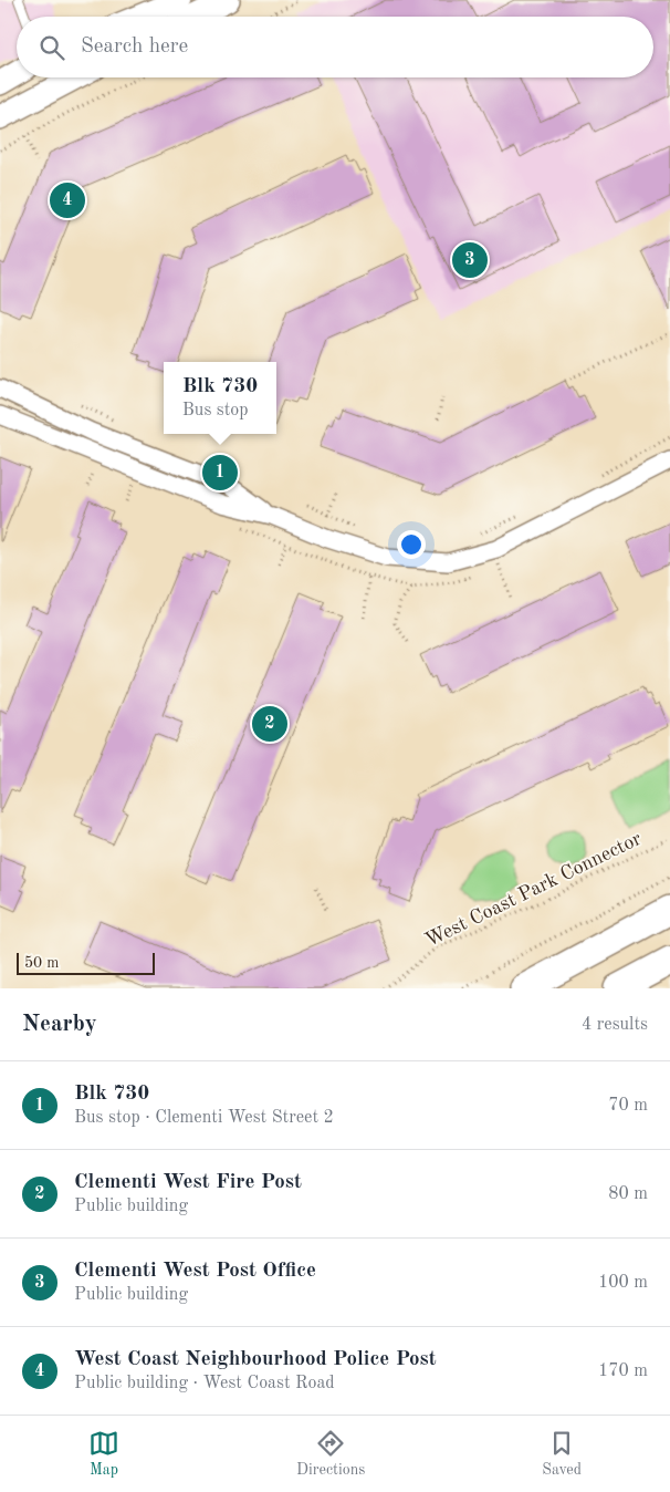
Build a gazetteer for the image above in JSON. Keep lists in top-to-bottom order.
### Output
{
  "streets": {
    "path": ["West Coast Park Connector"]
  },
  "scale_bar": "50 m",
  "page": {
    "search": "Search here",
    "pins": [
      "4",
      "3",
      "1",
      "2"
    ],
    "popup": ["Blk 730", "Bus stop"],
    "scale": "50 m",
    "heading": ["Nearby", "4 results"],
    "list": [
      {
        "mark": "1",
        "name": "Blk 730",
        "note": "Bus stop · Clementi West Street 2",
        "value": "70 m"
      },
      {
        "mark": "2",
        "name": "Clementi West Fire Post",
        "note": "Public building",
        "value": "80 m"
      },
      {
        "mark": "3",
        "name": "Clementi West Post Office",
        "note": "Public building",
        "value": "100 m"
      },
      {
        "mark": "4",
        "name": "West Coast Neighbourhood Police Post",
        "note": "Public building · West Coast Road",
        "value": "170 m"
      }
    ],
    "nav": ["Map", "Directions", "Saved"]
  }
}
